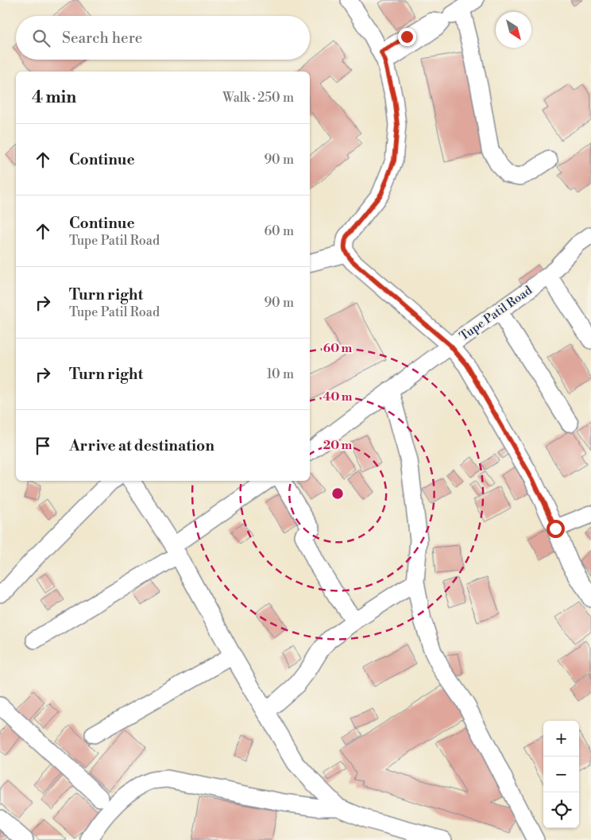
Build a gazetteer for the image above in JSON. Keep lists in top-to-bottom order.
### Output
{
  "streets": {
    "street": ["Tupe Patil Road"]
  },
  "north": "bottom right",
  "page": {
    "search": "Search here",
    "heading": ["4 min", "Walk · 250 m"],
    "list": [
      ["Continue", "90 m"],
      ["Continue", "Tupe Patil Road", "60 m"],
      ["Turn right", "Tupe Patil Road", "90 m"],
      ["Turn right", "10 m"],
      "Arrive at destination"
    ],
    "map_buttons": ["+", "−"]
  },
  "rings": ["60 m", "40 m", "20 m"]
}
